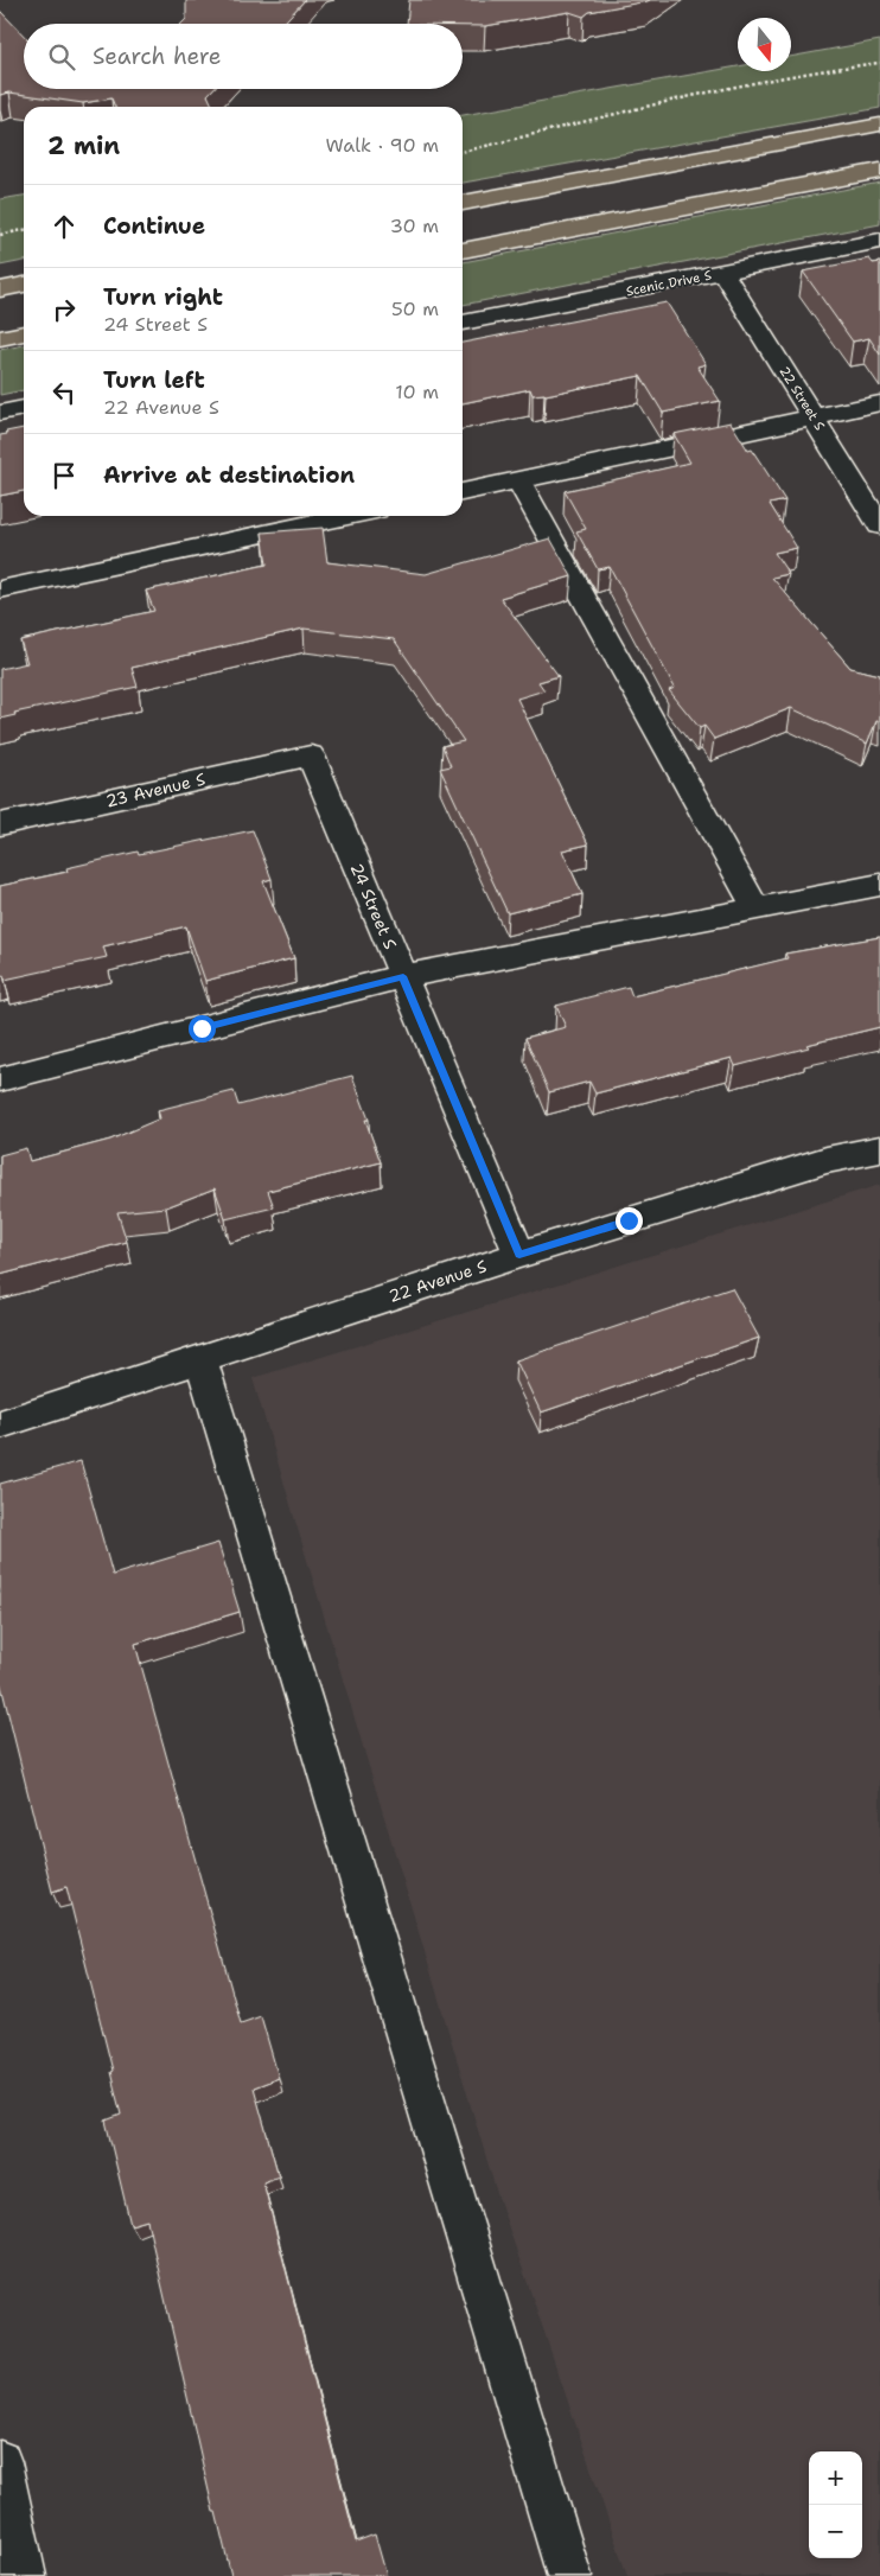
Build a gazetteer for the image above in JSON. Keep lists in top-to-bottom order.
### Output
{
  "streets": {
    "street": [
      "Scenic Drive S",
      "22 Street S",
      "23 Avenue S",
      "24 Street S",
      "22 Avenue S"
    ]
  },
  "crossings": [
    ["Scenic Drive S", "22 Street S"],
    ["23 Avenue S", "24 Street S"],
    ["24 Street S", "22 Avenue S"]
  ],
  "north": "bottom",
  "page": {
    "search": "Search here",
    "heading": ["2 min", "Walk · 90 m"],
    "list": [
      ["Continue", "30 m"],
      ["Turn right", "24 Street S", "50 m"],
      ["Turn left", "22 Avenue S", "10 m"],
      "Arrive at destination"
    ],
    "map_buttons": ["+", "−"]
  }
}
